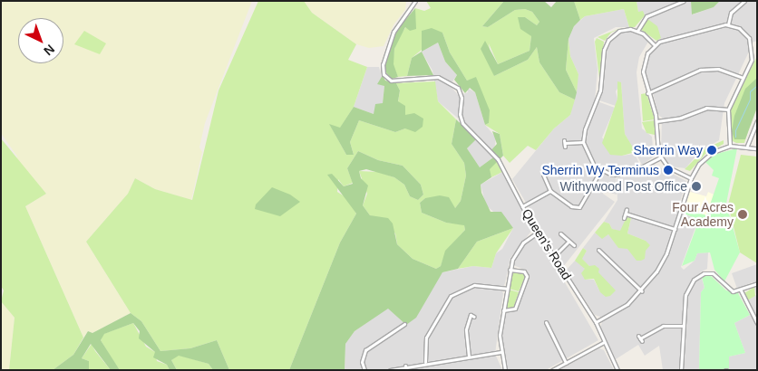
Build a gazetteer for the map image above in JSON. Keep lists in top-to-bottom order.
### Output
{
  "streets": {
    "street": ["Queen's Road"]
  },
  "places": [
    "Sherrin Way",
    "Sherrin Wy Terminus",
    "Withywood Post Office",
    "Four Acres Academy"
  ],
  "north": "bottom right"
}
